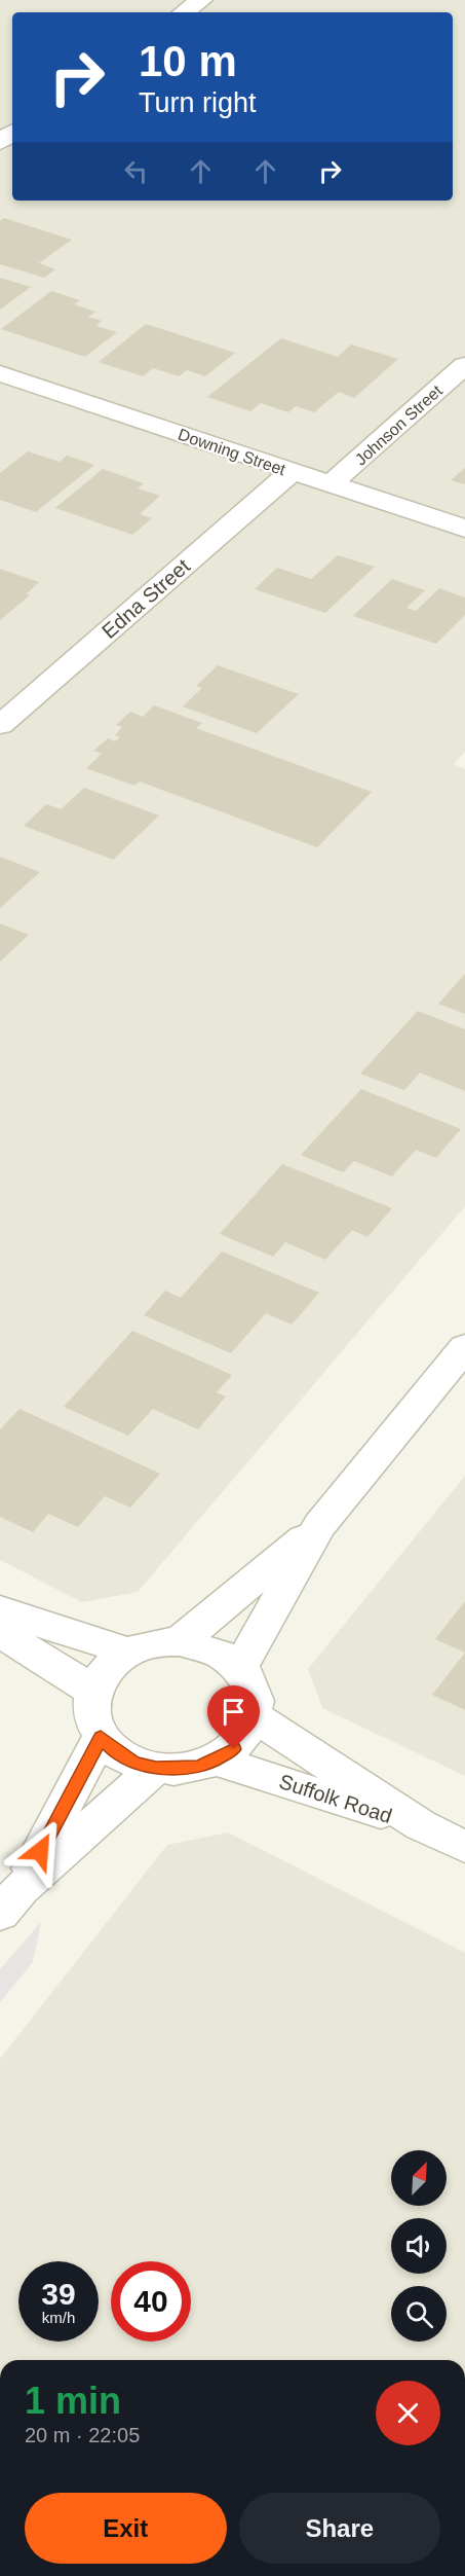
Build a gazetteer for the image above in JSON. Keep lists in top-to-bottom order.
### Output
{
  "streets": {
    "street": [
      "Johnson Street",
      "Downing Street",
      "Edna Street",
      "Suffolk Road"
    ]
  },
  "crossings": [
    ["Johnson Street", "Downing Street"],
    ["Downing Street", "Edna Street"]
  ],
  "north": "top right",
  "page": {
    "turn": ["10 m", "Turn right"],
    "speed": "39 km/h",
    "limit": "40",
    "heading": ["1 min", "20 m · 22:05"],
    "buttons": ["Exit", "Share"]
  }
}
